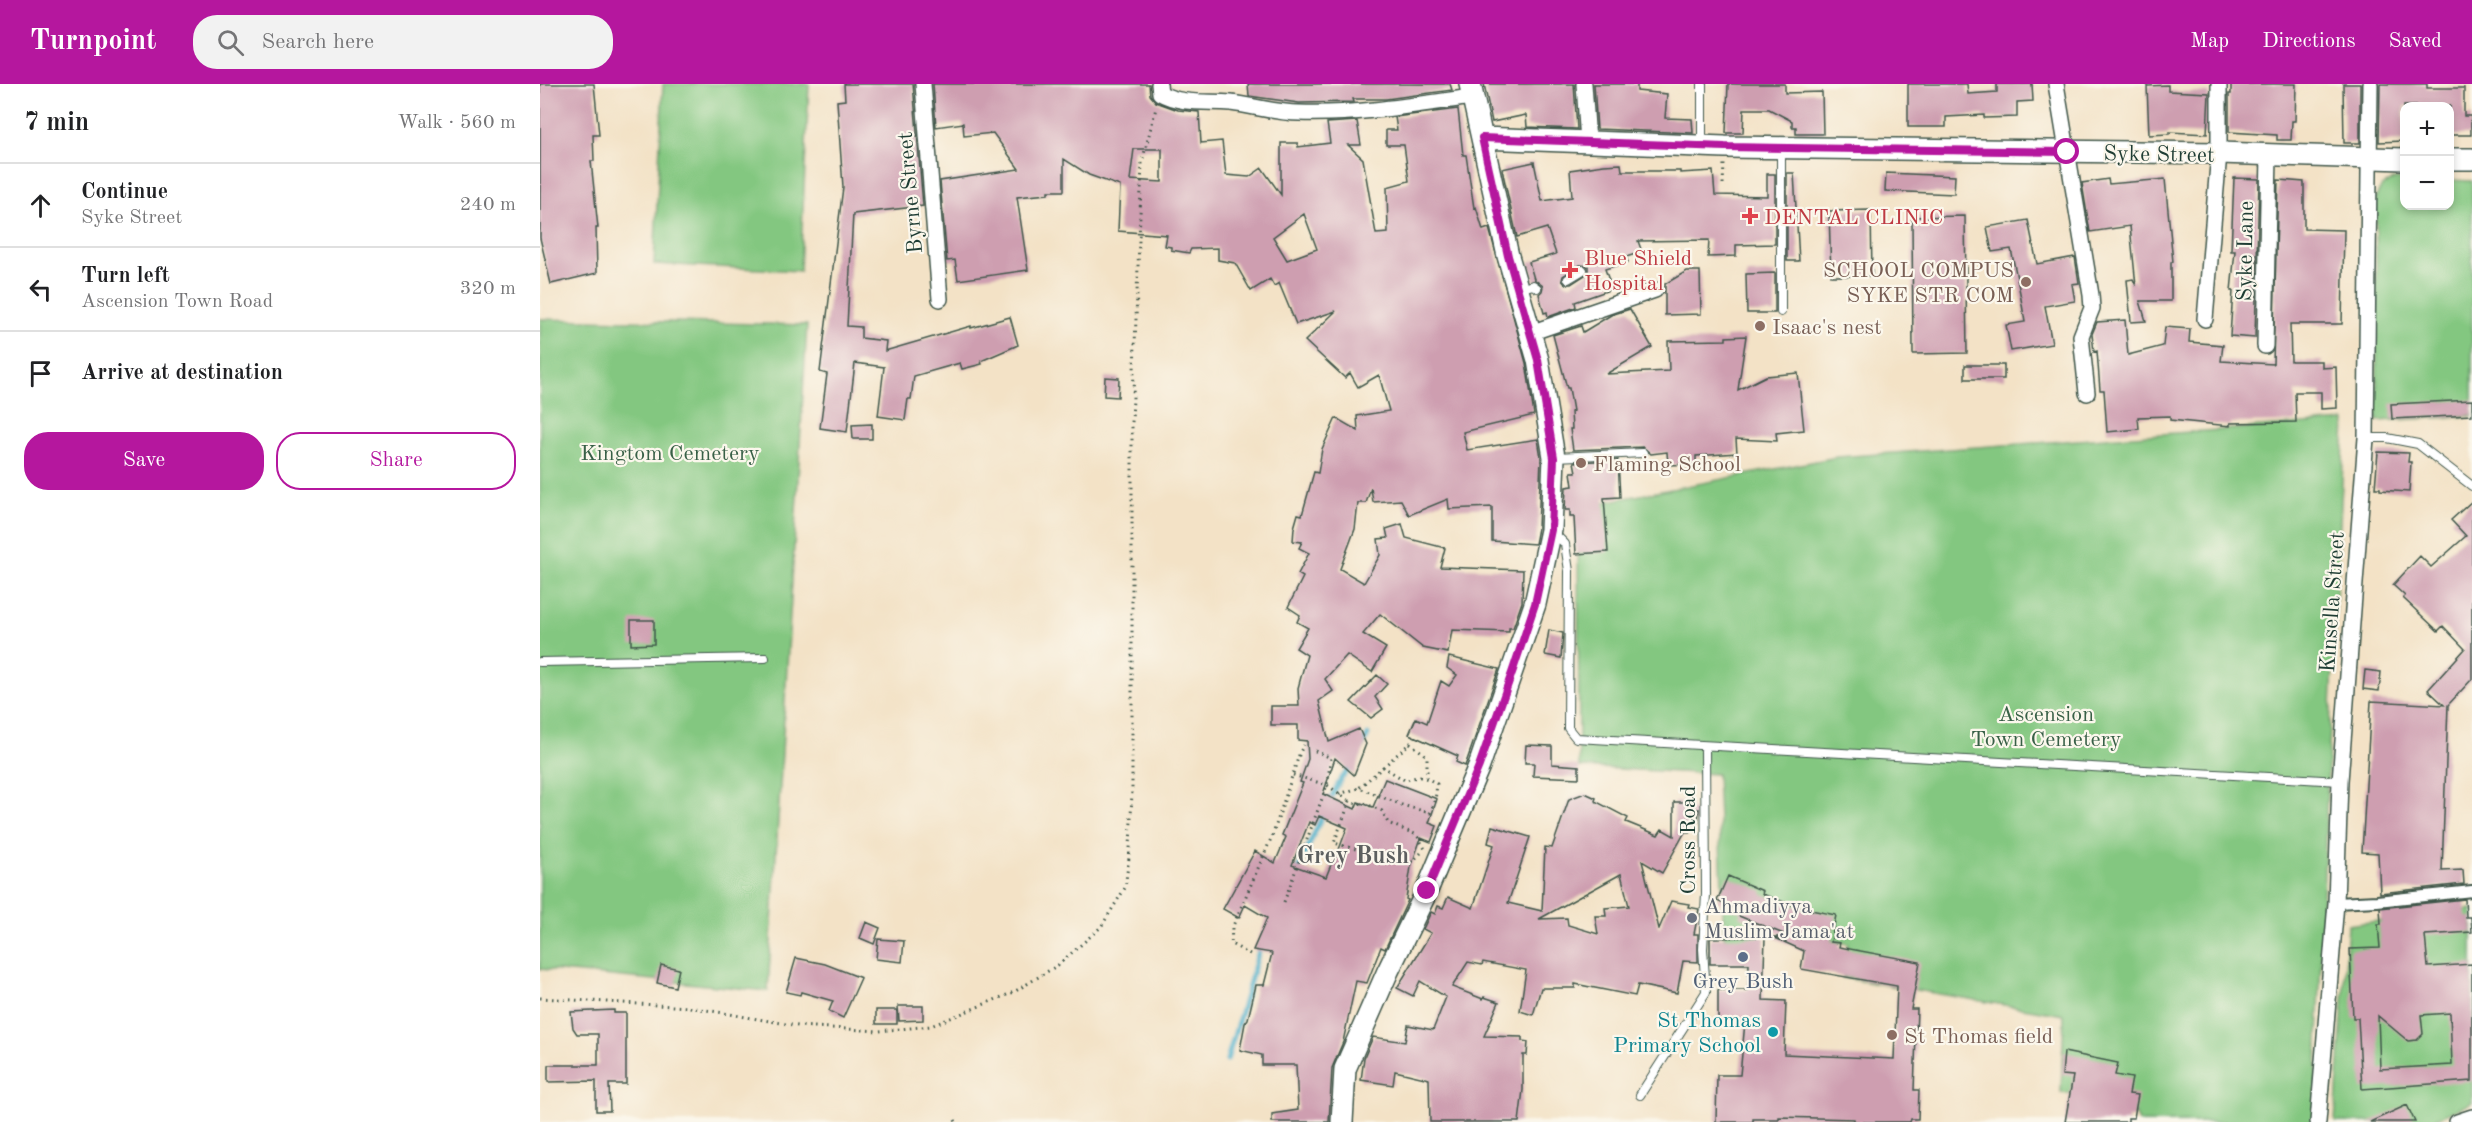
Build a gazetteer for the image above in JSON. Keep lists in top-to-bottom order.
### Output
{
  "streets": {
    "main road": ["Syke Street"],
    "street": ["Byrne Street", "Syke Lane", "Kinsella Street"],
    "lane": ["Cross Road"]
  },
  "crossings": [
    ["Syke Street", "Syke Lane"],
    ["Syke Street", "Kinsella Street"]
  ],
  "districts": ["Grey Bush"],
  "parks": ["Kingtom Cemetery", "Ascension Town Cemetery"],
  "places": {
    "health": ["DENTAL CLINIC", "Blue Shield Hospital"],
    "other": [
      "SCHOOL COMPUS SYKE STR COM",
      "Isaac's nest",
      "Flaming School",
      "Ahmadiyya Muslim Jama'at",
      "Grey Bush",
      "St Thomas Primary School",
      "St Thomas field"
    ]
  },
  "page": {
    "header": "Turnpoint",
    "search": "Search here",
    "nav": ["Map", "Directions", "Saved"],
    "heading": ["7 min", "Walk · 560 m"],
    "map_buttons": ["+", "−"],
    "list": [
      ["Continue", "Syke Street", "240 m"],
      ["Turn left", "Ascension Town Road", "320 m"],
      "Arrive at destination"
    ],
    "buttons": ["Save", "Share"]
  }
}
